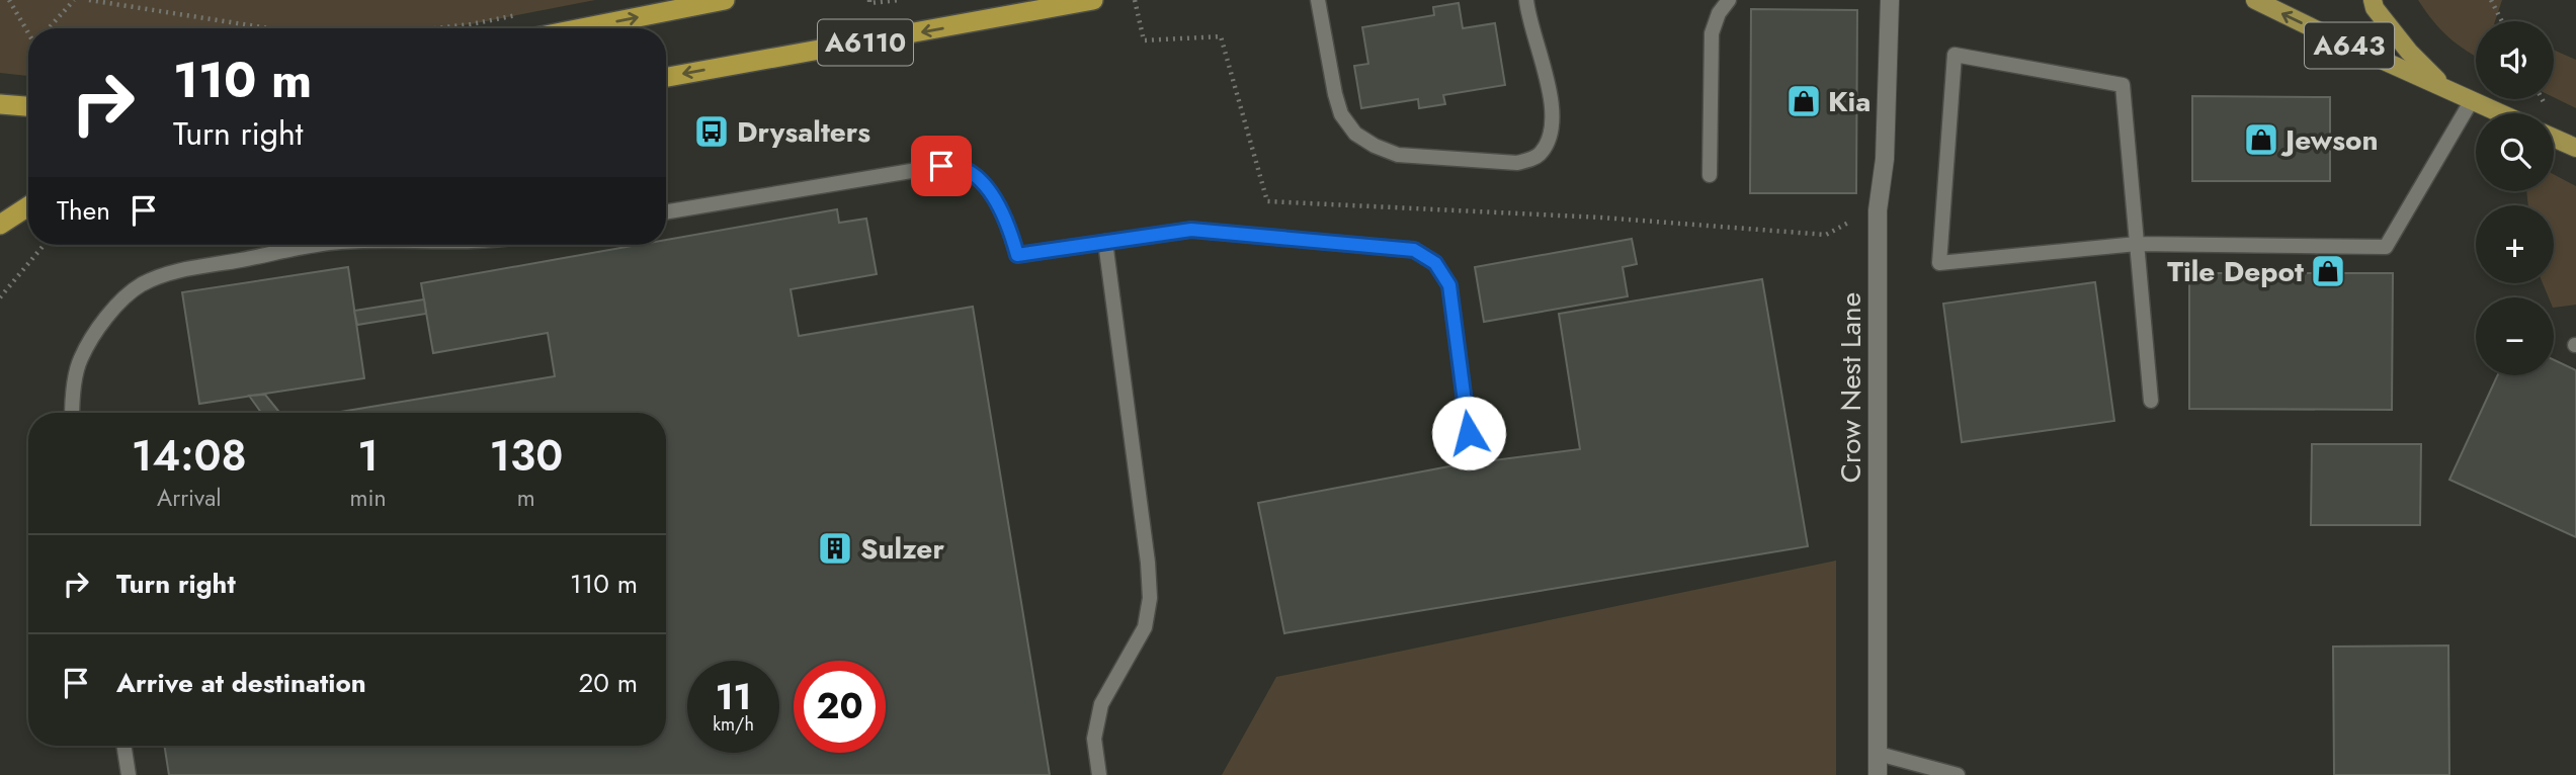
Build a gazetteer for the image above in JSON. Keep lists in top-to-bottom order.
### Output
{
  "streets": {
    "highway": ["A6110"],
    "main road": ["A643"],
    "street": ["Crow Nest Lane"]
  },
  "places": {
    "shop": ["Kia", "Jewson", "Tile Depot"],
    "bus stop": ["Drysalters"],
    "building": ["Sulzer"]
  },
  "page": {
    "map_buttons": ["+", "−"],
    "turn": ["110 m", "Turn right"],
    "then": "Then",
    "eta": [
      "14:08",
      "Arrival",
      "1",
      "min",
      "130",
      "m"
    ],
    "list": [
      {
        "name": "Turn right",
        "value": "110 m"
      },
      {
        "name": "Arrive at destination",
        "value": "20 m"
      }
    ],
    "speed": "11 km/h",
    "limit": "20"
  }
}
